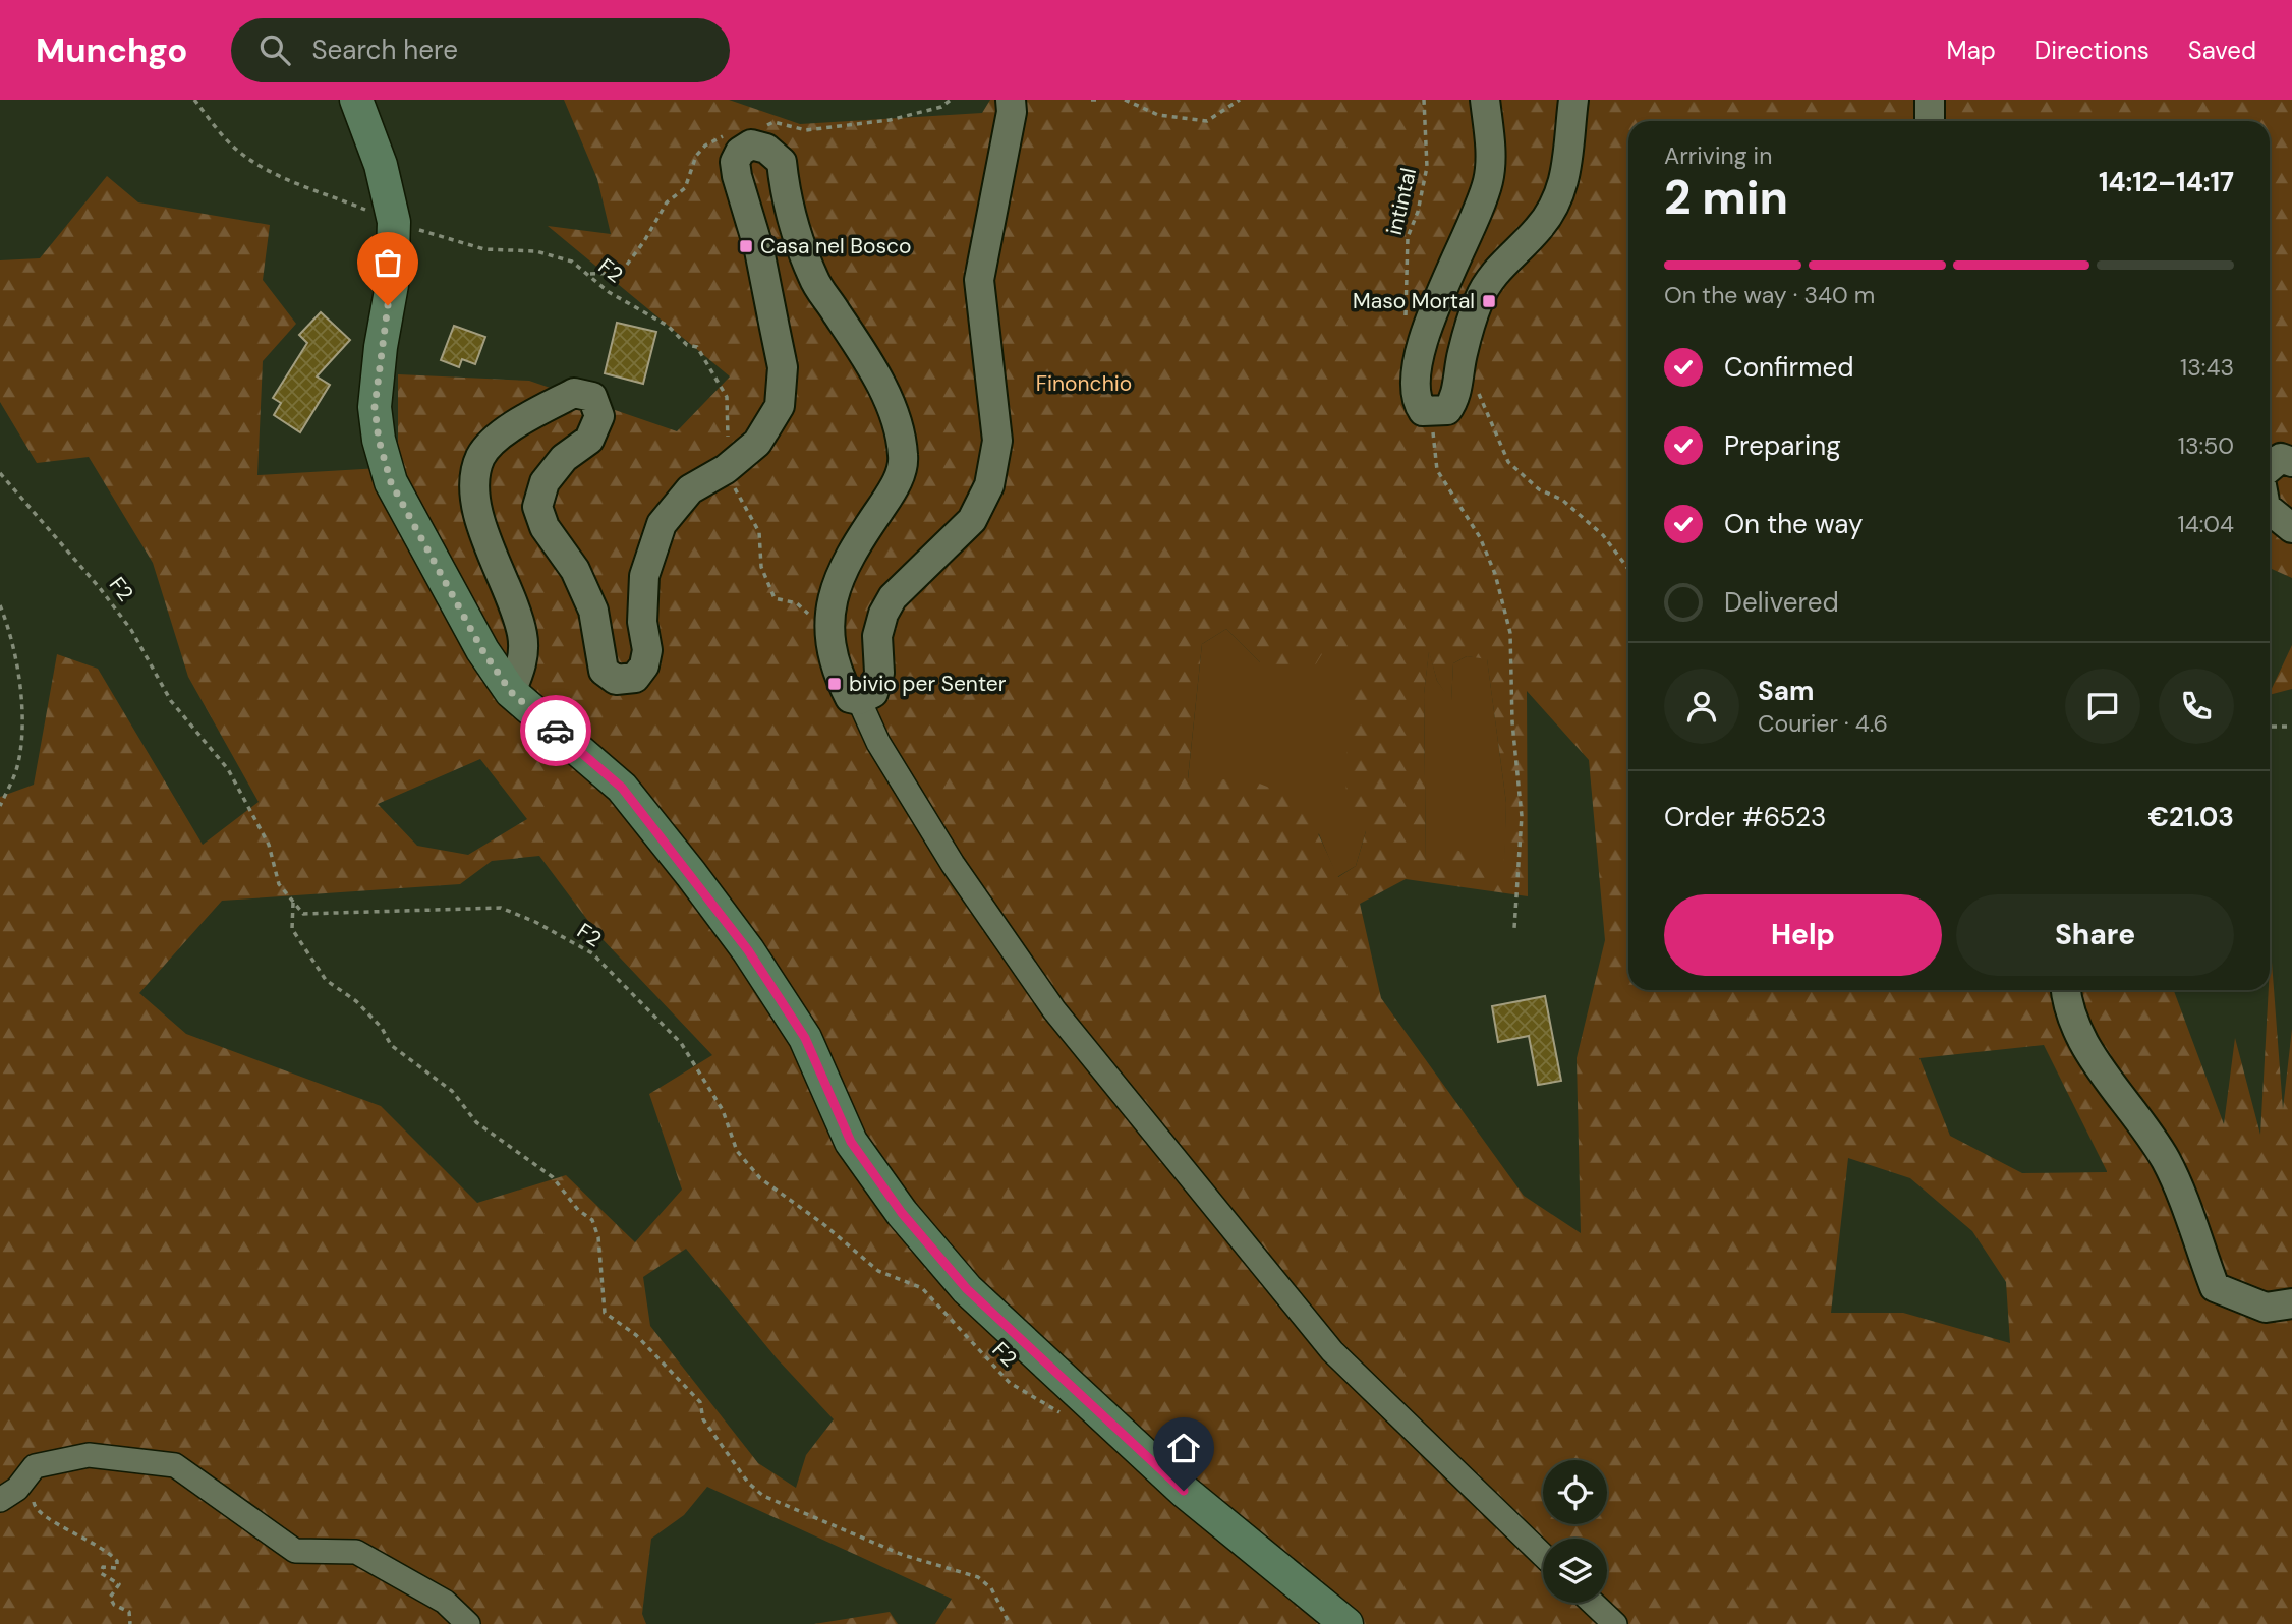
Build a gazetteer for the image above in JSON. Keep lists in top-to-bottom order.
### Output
{
  "streets": {
    "path": ["intintal", "F2"]
  },
  "parks": ["Finonchio"],
  "places": {
    "transit": ["Casa nel Bosco", "Maso Mortal", "bivio per Senter"]
  },
  "page": {
    "header": "Munchgo",
    "search": "Search here",
    "nav": ["Map", "Directions", "Saved"],
    "heading": ["2 min", "Arriving in", "14:12–14:17"],
    "panel": [
      "Sam",
      "Courier · 4.6",
      "Order #6523",
      "€21.03"
    ],
    "bar": "On the way · 340 m",
    "list": [
      ["Confirmed", "13:43"],
      ["Preparing", "13:50"],
      ["On the way", "14:04"],
      "Delivered"
    ],
    "buttons": ["Help", "Share"]
  }
}
